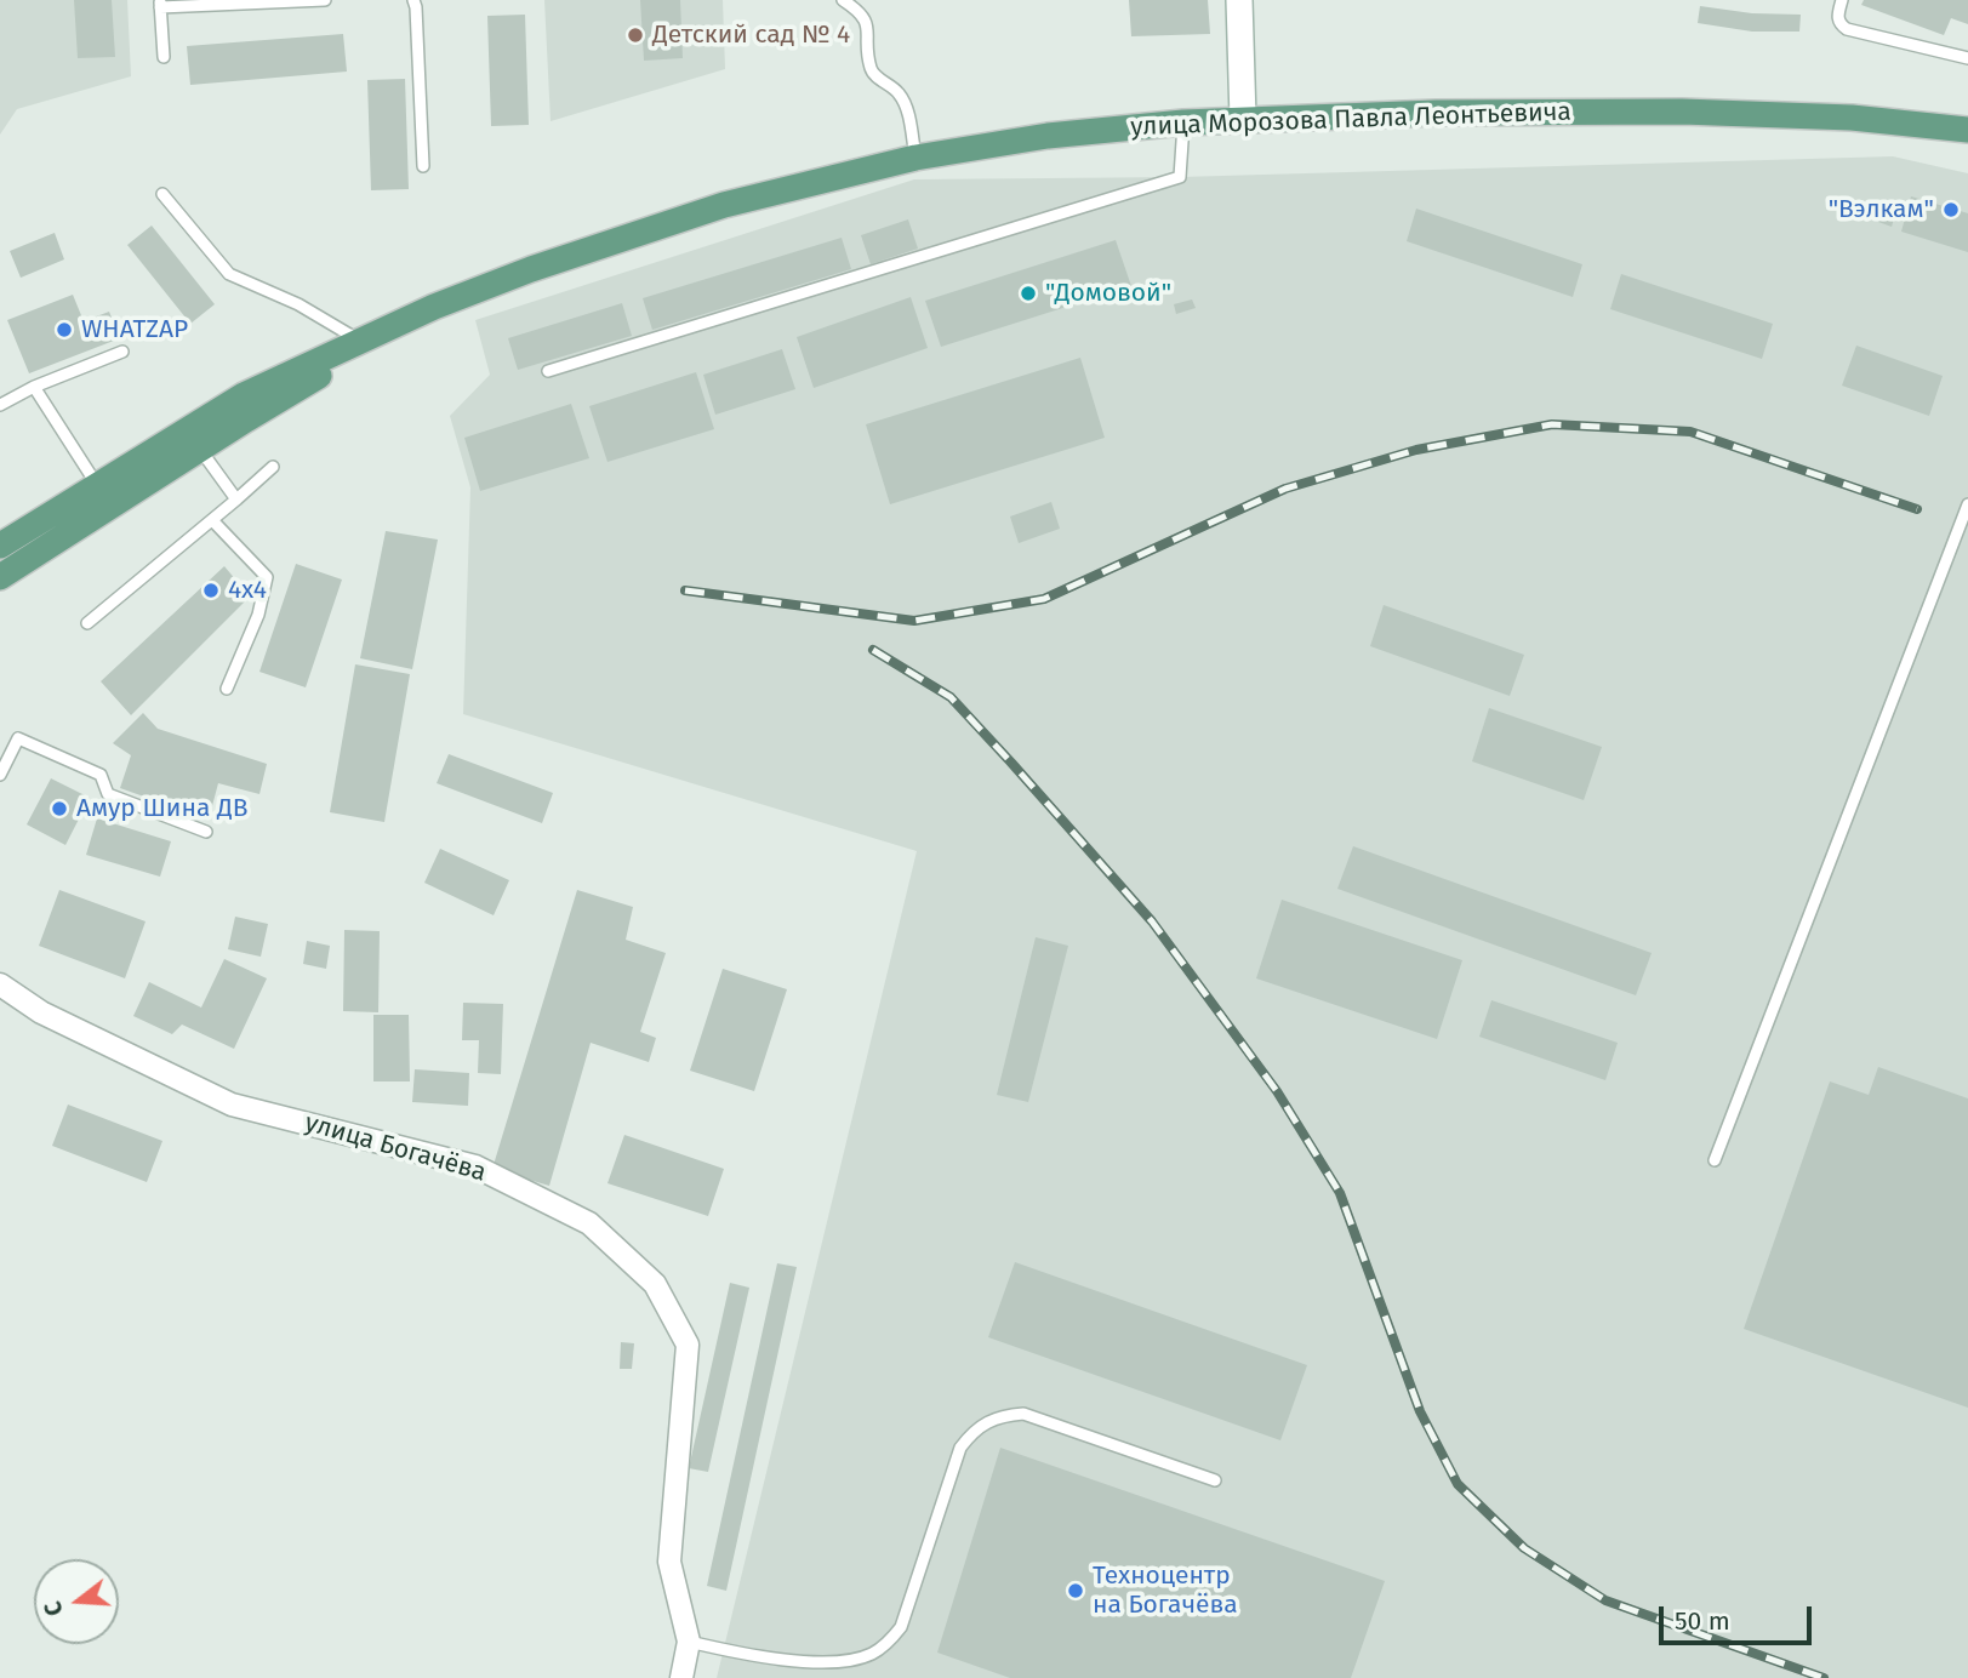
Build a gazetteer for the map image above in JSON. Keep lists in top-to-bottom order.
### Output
{
  "streets": {
    "main road": ["улица Морозова Павла Леонтьевича"],
    "street": ["улица Богачёва"]
  },
  "places": [
    "Детский сад № 4",
    "\"Вэлкам\"",
    "\"Домовой\"",
    "WHATZAP",
    "4х4",
    "Амур Шина ДВ",
    "Техноцентр на Богачёва"
  ],
  "scale_bar": "50 m",
  "north": "left"
}
